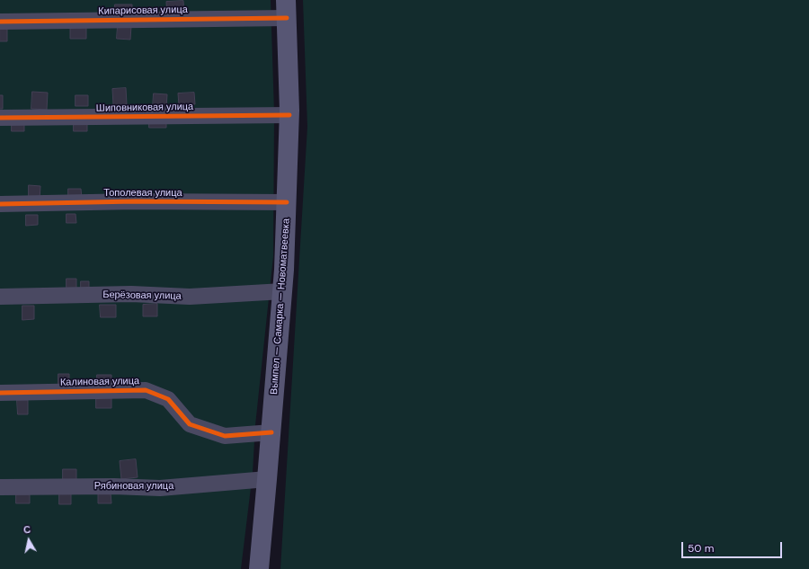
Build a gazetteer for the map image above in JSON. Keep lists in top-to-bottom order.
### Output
{
  "streets": {
    "main road": ["Вымпел — Самарка — Новоматвеевка"],
    "street": [
      "Кипарисовая улица",
      "Шиповниковая улица",
      "Тополевая улица",
      "Берёзовая улица",
      "Калиновая улица",
      "Рябиновая улица"
    ]
  },
  "crossings": [
    ["Кипарисовая улица", "Вымпел — Самарка — Новоматвеевка"],
    ["Шиповниковая улица", "Вымпел — Самарка — Новоматвеевка"],
    ["Тополевая улица", "Вымпел — Самарка — Новоматвеевка"],
    ["Берёзовая улица", "Вымпел — Самарка — Новоматвеевка"],
    ["Вымпел — Самарка — Новоматвеевка", "Калиновая улица"],
    ["Вымпел — Самарка — Новоматвеевка", "Рябиновая улица"]
  ],
  "scale_bar": "50 m",
  "north": "top"
}
